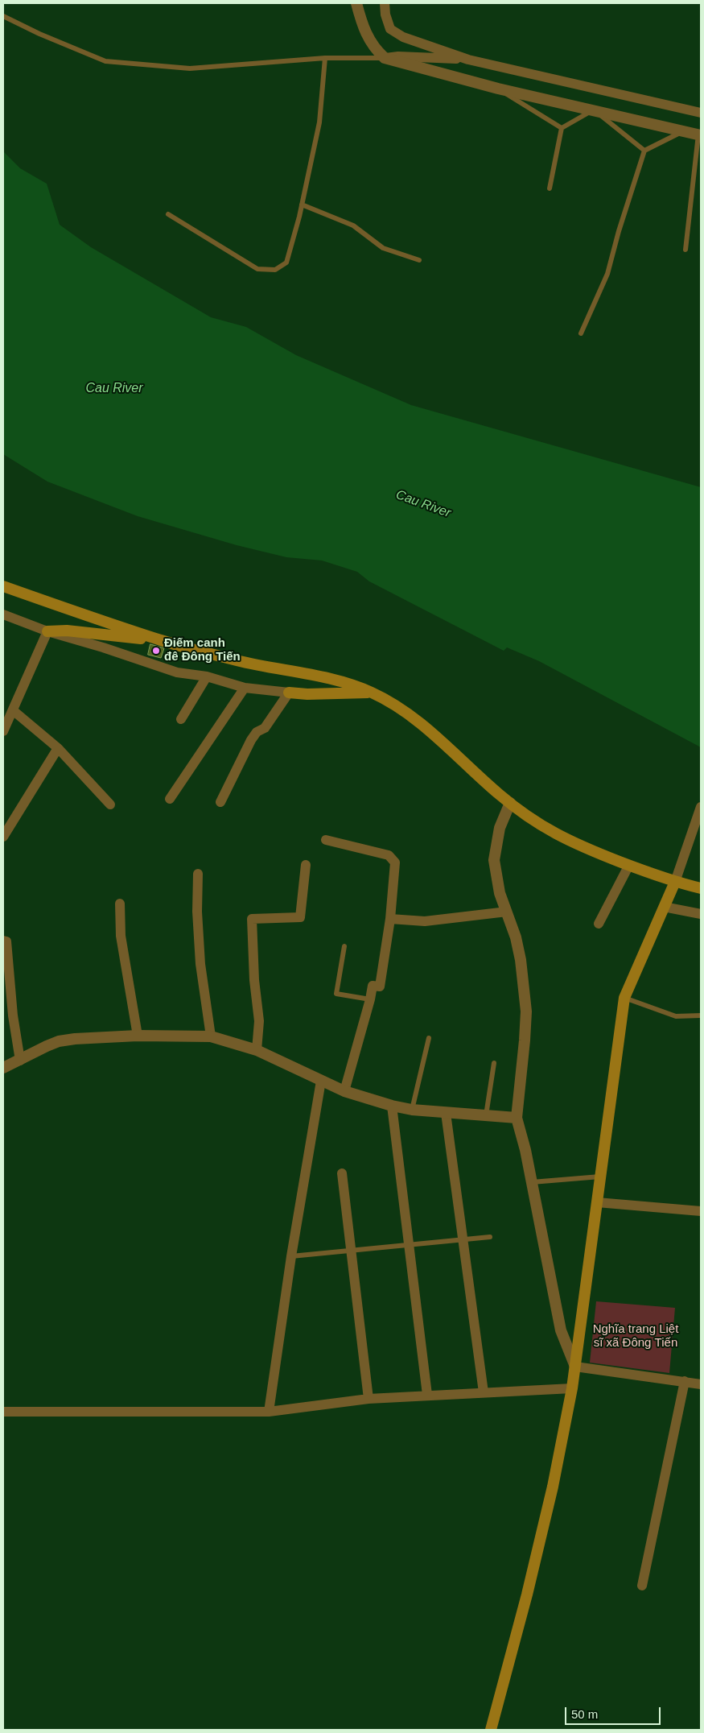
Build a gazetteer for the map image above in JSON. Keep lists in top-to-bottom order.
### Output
{
  "water": ["Cau River"],
  "parks": ["Nghĩa trang Liệt sĩ xã Đông Tiến"],
  "places": ["Điếm canh đê Đông Tiến"],
  "scale_bar": "50 m"
}
